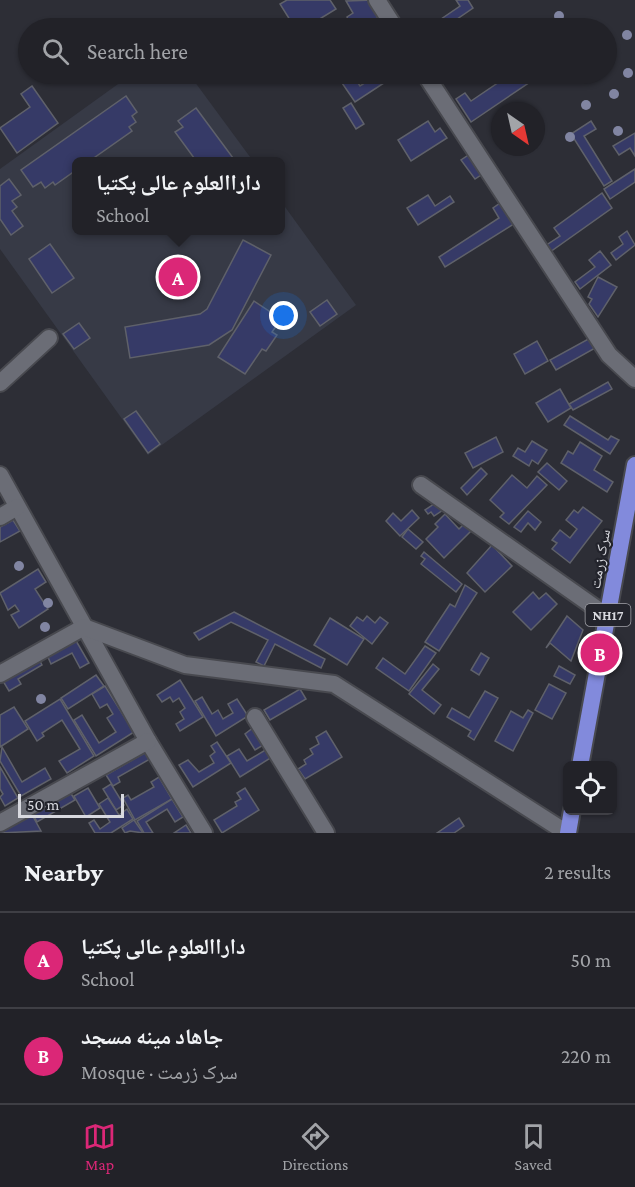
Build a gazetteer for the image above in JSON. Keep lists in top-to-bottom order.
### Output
{
  "streets": {
    "highway": ["سرک زرمت", "NH17"]
  },
  "scale_bar": "50 m",
  "north": "bottom right",
  "page": {
    "search": "Search here",
    "popup": ["داراالعلوم عالی پکتیا", "School"],
    "pins": ["A", "B"],
    "scale": "50 m",
    "heading": ["Nearby", "2 results"],
    "list": [
      {
        "mark": "A",
        "name": "داراالعلوم عالی پکتیا",
        "note": "School",
        "value": "50 m"
      },
      {
        "mark": "B",
        "name": "جاهاد مینه مسجد",
        "note": "Mosque · سرک زرمت",
        "value": "220 m"
      }
    ],
    "nav": ["Map", "Directions", "Saved"]
  }
}
